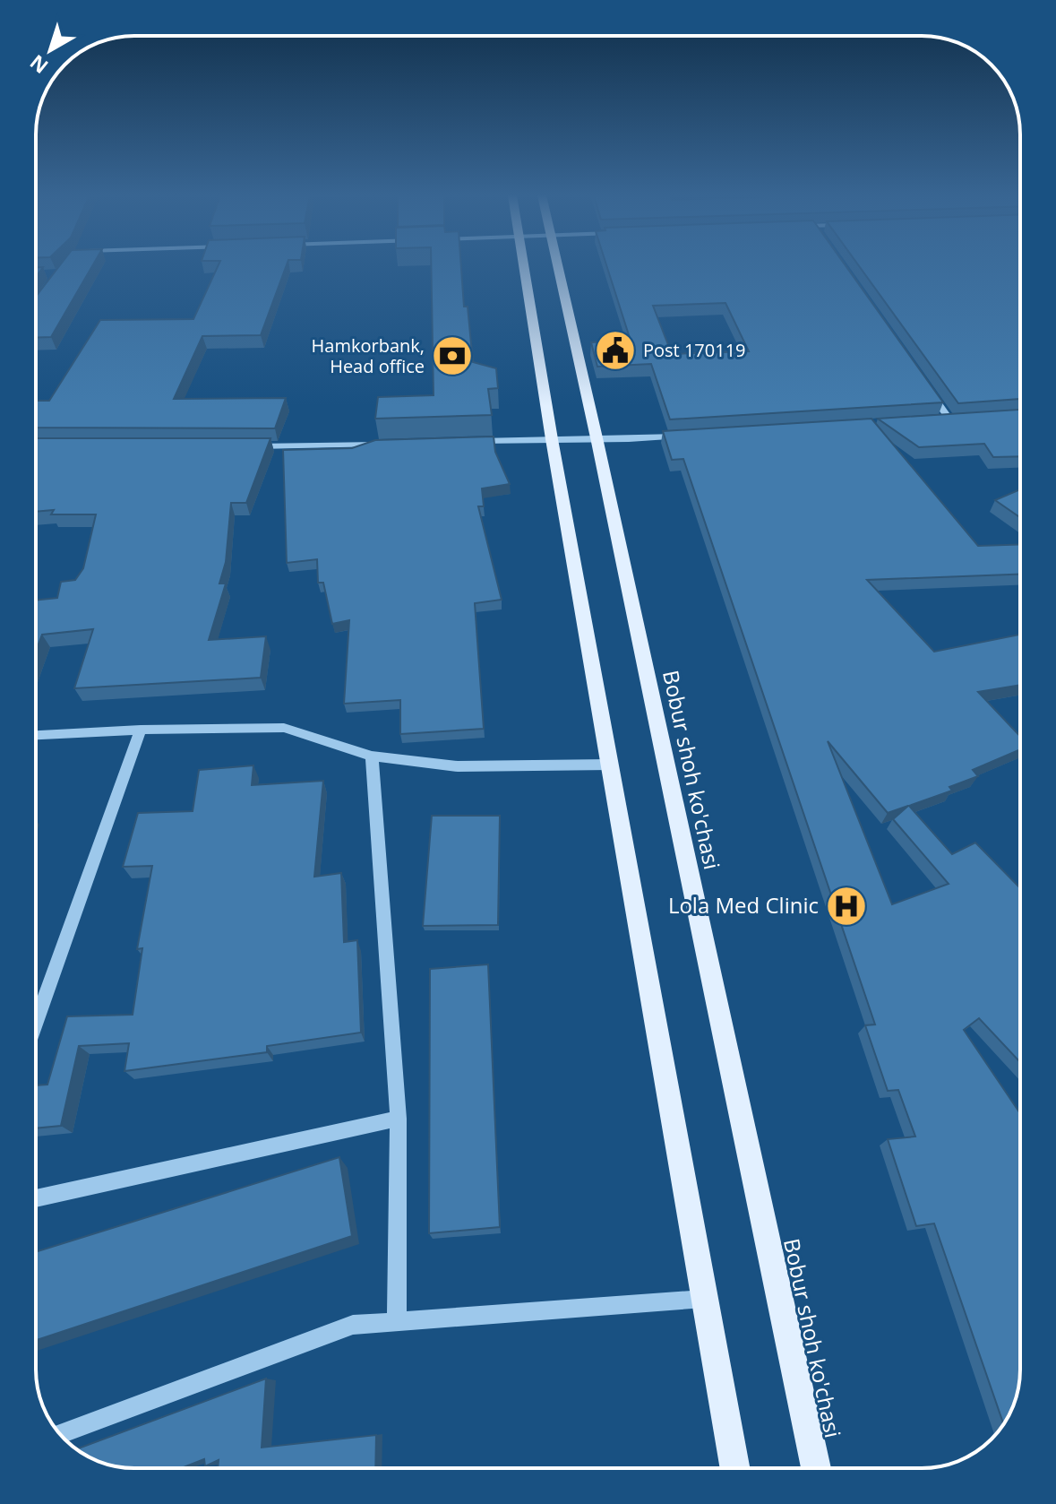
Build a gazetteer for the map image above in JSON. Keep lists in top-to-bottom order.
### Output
{
  "streets": {
    "main road": ["Bobur shoh ko'chasi"]
  },
  "places": {
    "public building": ["Post 170119"],
    "bank": ["Hamkorbank, Head office"],
    "hospital": ["Lola Med Clinic"]
  },
  "north": "bottom left"
}
